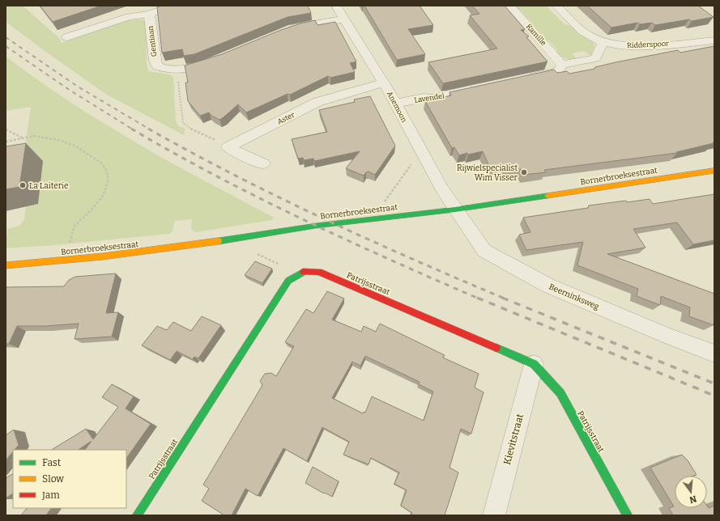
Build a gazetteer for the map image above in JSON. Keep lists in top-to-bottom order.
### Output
{
  "streets": {
    "street": [
      "Kamille",
      "Gentiaan",
      "Ridderspoor",
      "Lavendel",
      "Anemoon",
      "Aster",
      "Bornerbroeksestraat",
      "Patrijsstraat",
      "Beerninksweg",
      "Kievitstraat"
    ]
  },
  "crossings": [
    ["Lavendel", "Anemoon"],
    ["Anemoon", "Aster"],
    ["Anemoon", "Bornerbroeksestraat"],
    ["Anemoon", "Beerninksweg"],
    ["Bornerbroeksestraat", "Beerninksweg"],
    ["Patrijsstraat", "Kievitstraat"]
  ],
  "places": ["Rijwielspecialist Wim Visser", "La Laiterie"],
  "legend": ["Fast", "Slow", "Jam"],
  "north": "bottom"
}
